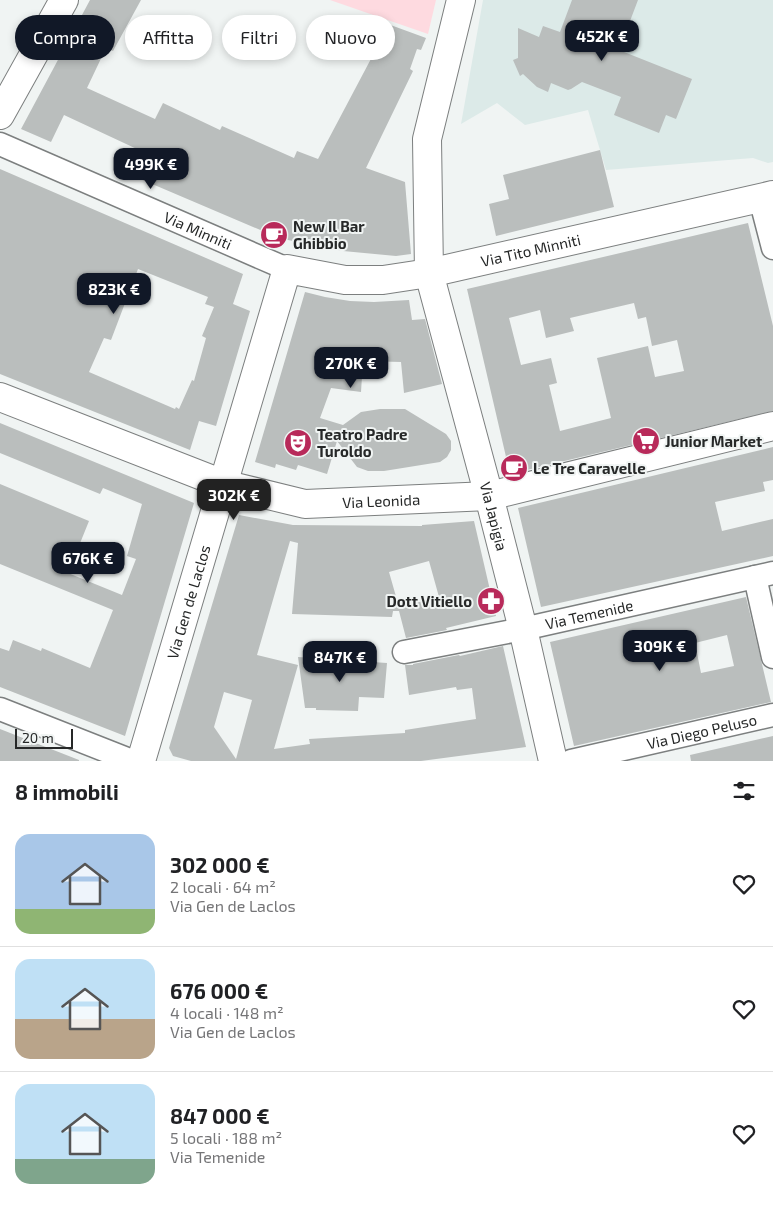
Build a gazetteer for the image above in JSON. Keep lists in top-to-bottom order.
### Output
{
  "streets": {
    "street": [
      "Via Minniti",
      "Via Tito Minniti",
      "Via Leonida",
      "Via Japigia",
      "Via Gen de Laclos",
      "Via Temenide",
      "Via Diego Peluso"
    ]
  },
  "crossings": [
    ["Via Minniti", "Via Tito Minniti"],
    ["Via Minniti", "Via Gen de Laclos"],
    ["Via Tito Minniti", "Via Japigia"],
    ["Via Tito Minniti", "Via Gen de Laclos"],
    ["Via Leonida", "Via Japigia"],
    ["Via Leonida", "Via Gen de Laclos"],
    ["Via Japigia", "Via Temenide"]
  ],
  "places": {
    "cafe": ["New Il Bar Ghibbio", "Le Tre Caravelle"],
    "supermarket": ["Junior Market"],
    "theatre": ["Teatro Padre Turoldo"],
    "pharmacy": ["Dott Vitiello"]
  },
  "scale_bar": "20 m",
  "page": {
    "chip": [
      "Compra",
      "Affitta",
      "Filtri",
      "Nuovo"
    ],
    "price": [
      "452K €",
      "499K €",
      "823K €",
      "270K €",
      "302K €",
      "676K €",
      "309K €",
      "847K €"
    ],
    "scale": "20 m",
    "heading": "8 immobili",
    "list": [
      {
        "name": "302 000 €",
        "note": "2 locali · 64 m² · Via Gen de Laclos"
      },
      {
        "name": "676 000 €",
        "note": "4 locali · 148 m² · Via Gen de Laclos"
      },
      {
        "name": "847 000 €",
        "note": "5 locali · 188 m² · Via Temenide"
      }
    ]
  }
}
